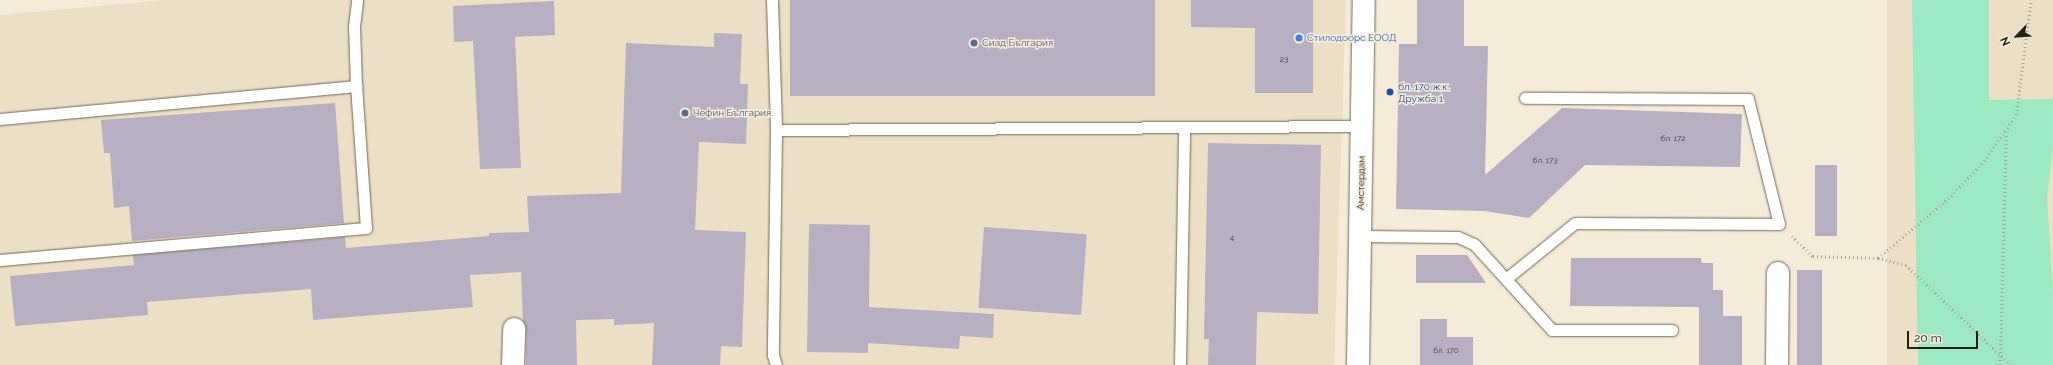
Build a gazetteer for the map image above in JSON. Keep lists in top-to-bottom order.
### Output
{
  "streets": {
    "street": ["Амстердам"]
  },
  "places": [
    "Стилодоорс ЕООД",
    "Сиад България",
    "бл. 170 ж.к. Дружба 1",
    "Чефин България"
  ],
  "house_numbers": [
    "23",
    "бл. 172",
    "бл. 173",
    "4",
    "бл. 170"
  ],
  "scale_bar": "20 m",
  "north": "bottom left"
}
